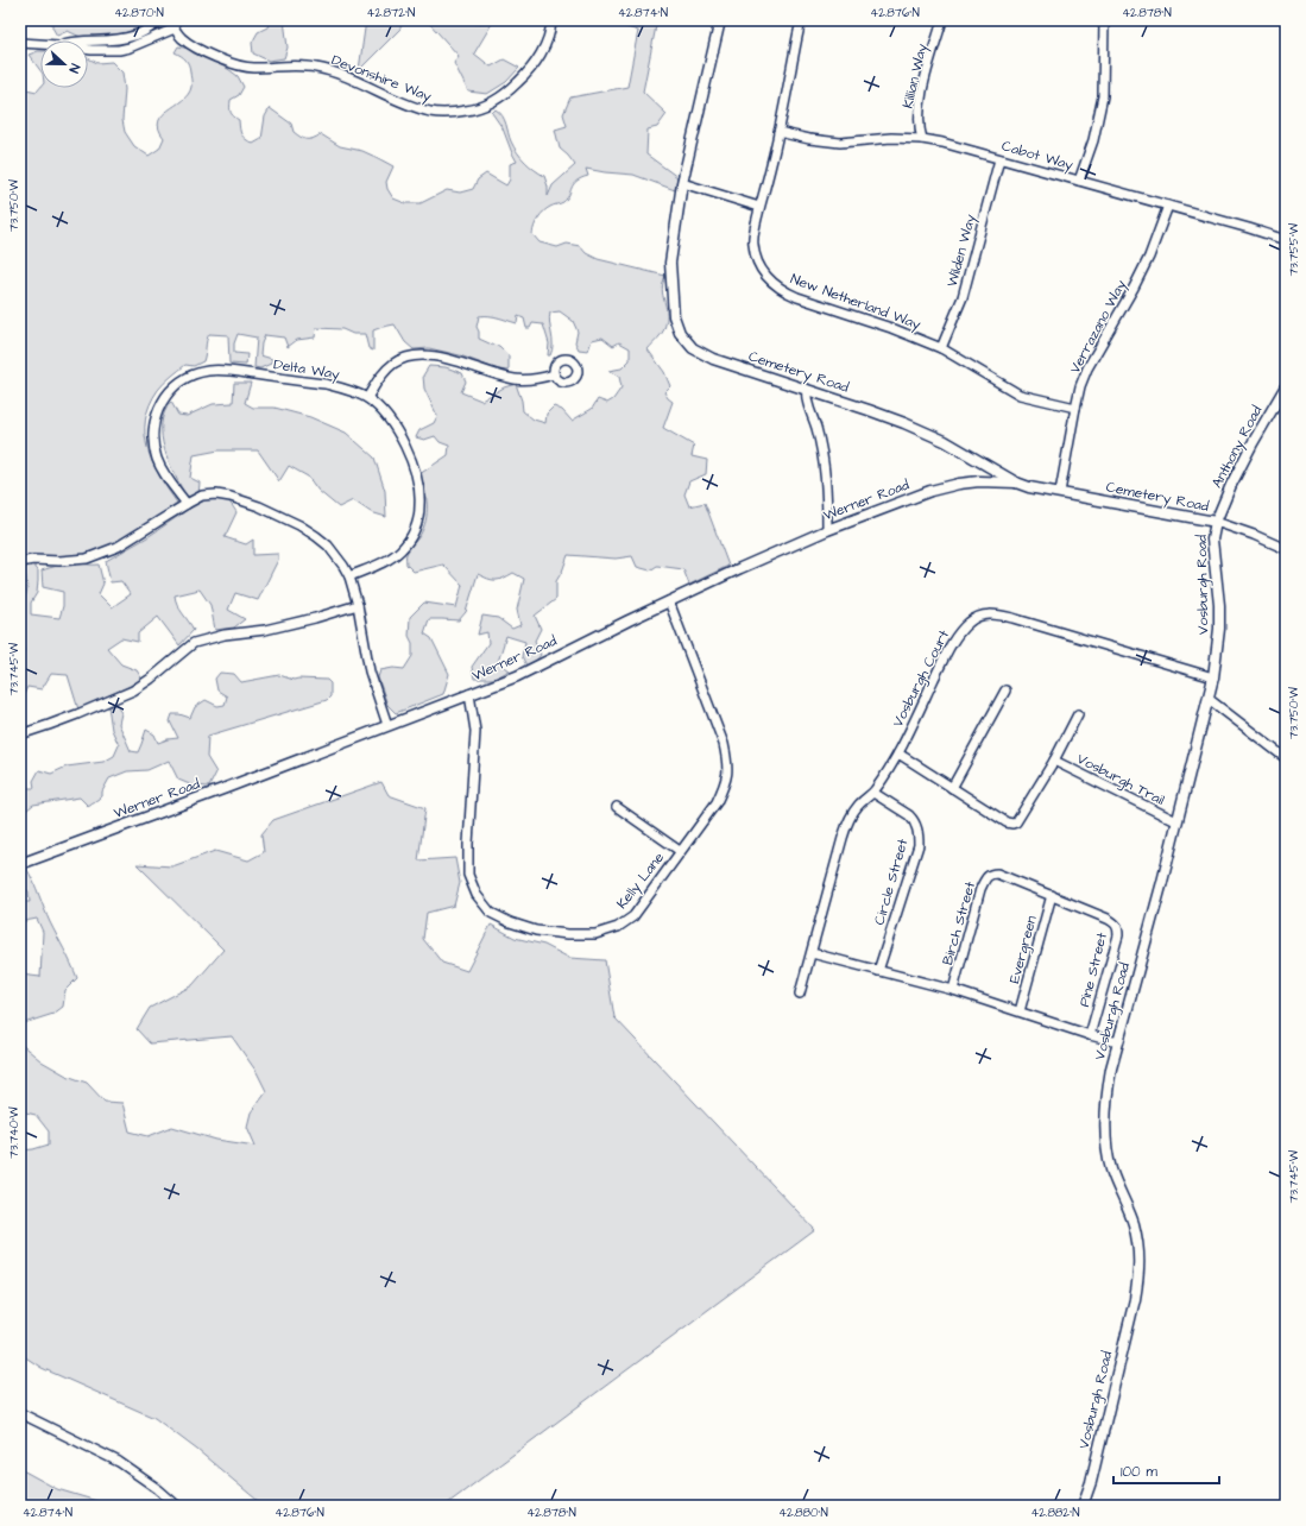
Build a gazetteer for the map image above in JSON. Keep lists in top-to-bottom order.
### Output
{
  "streets": {
    "street": [
      "Killian Way",
      "Devonshire Way",
      "Cabot Way",
      "Wilden Way",
      "New Netherland Way",
      "Verrazano Way",
      "Delta Way",
      "Cemetery Road",
      "Anthony Road",
      "Werner Road",
      "Vosburgh Road",
      "Vosburgh Court",
      "Vosburgh Trail",
      "Kelly Lane",
      "Circle Street",
      "Birch Street",
      "Evergreen",
      "Pine Street"
    ]
  },
  "crossings": [
    ["Killian Way", "Cabot Way"],
    ["Cabot Way", "Wilden Way"],
    ["Cabot Way", "New Netherland Way"],
    ["Cabot Way", "Verrazano Way"],
    ["Wilden Way", "New Netherland Way"],
    ["New Netherland Way", "Verrazano Way"],
    ["Verrazano Way", "Cemetery Road"],
    ["Cemetery Road", "Anthony Road"],
    ["Cemetery Road", "Werner Road"],
    ["Cemetery Road", "Vosburgh Road"],
    ["Anthony Road", "Vosburgh Road"],
    ["Werner Road", "Kelly Lane"],
    ["Vosburgh Road", "Vosburgh Court"],
    ["Vosburgh Road", "Vosburgh Trail"],
    ["Vosburgh Court", "Vosburgh Trail"],
    ["Vosburgh Court", "Circle Street"],
    ["Birch Street", "Evergreen"],
    ["Birch Street", "Pine Street"],
    ["Evergreen", "Pine Street"]
  ],
  "scale_bar": "100 m",
  "north": "right",
  "coordinates": [
    "42.870°N",
    "42.872°N",
    "42.874°N",
    "42.876°N",
    "42.878°N",
    "73.750°W",
    "73.755°W",
    "73.745°W",
    "73.740°W",
    "42.880°N",
    "42.882°N"
  ]
}
